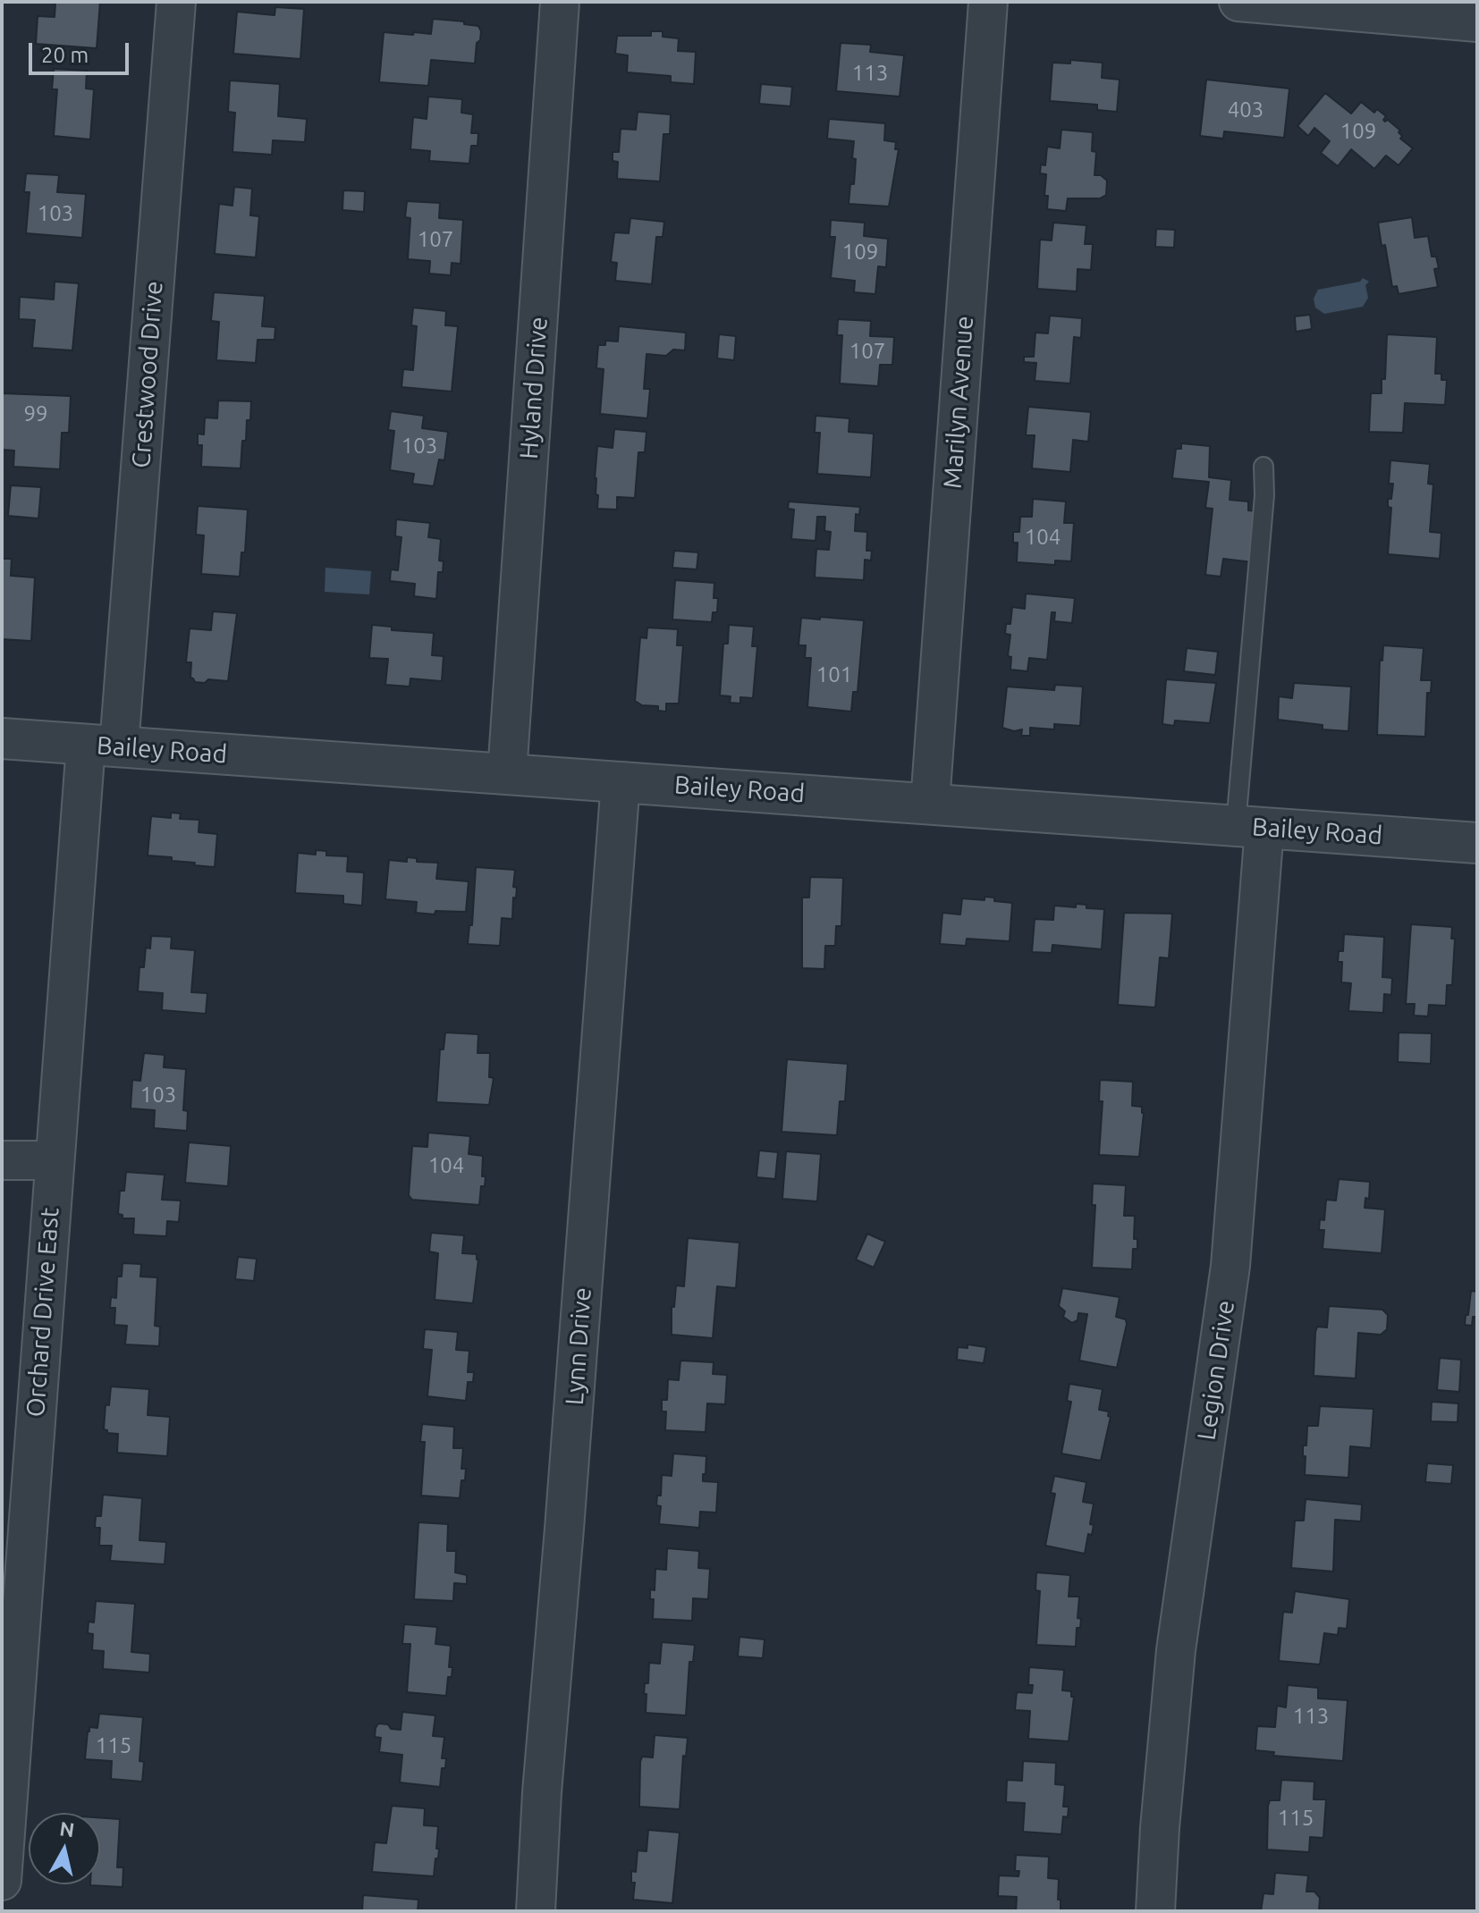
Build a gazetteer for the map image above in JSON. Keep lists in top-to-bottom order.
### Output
{
  "streets": {
    "street": [
      "Crestwood Drive",
      "Hyland Drive",
      "Marilyn Avenue",
      "Bailey Road",
      "Orchard Drive East",
      "Lynn Drive",
      "Legion Drive"
    ]
  },
  "crossings": [
    ["Crestwood Drive", "Bailey Road"],
    ["Crestwood Drive", "Orchard Drive East"],
    ["Hyland Drive", "Bailey Road"],
    ["Marilyn Avenue", "Bailey Road"],
    ["Bailey Road", "Orchard Drive East"],
    ["Bailey Road", "Lynn Drive"],
    ["Bailey Road", "Legion Drive"]
  ],
  "house_numbers": [
    "113",
    "403",
    "109",
    "103",
    "107",
    "109",
    "107",
    "99",
    "103",
    "104",
    "101",
    "103",
    "104",
    "113",
    "115",
    "115"
  ],
  "scale_bar": "20 m",
  "north": "top"
}
